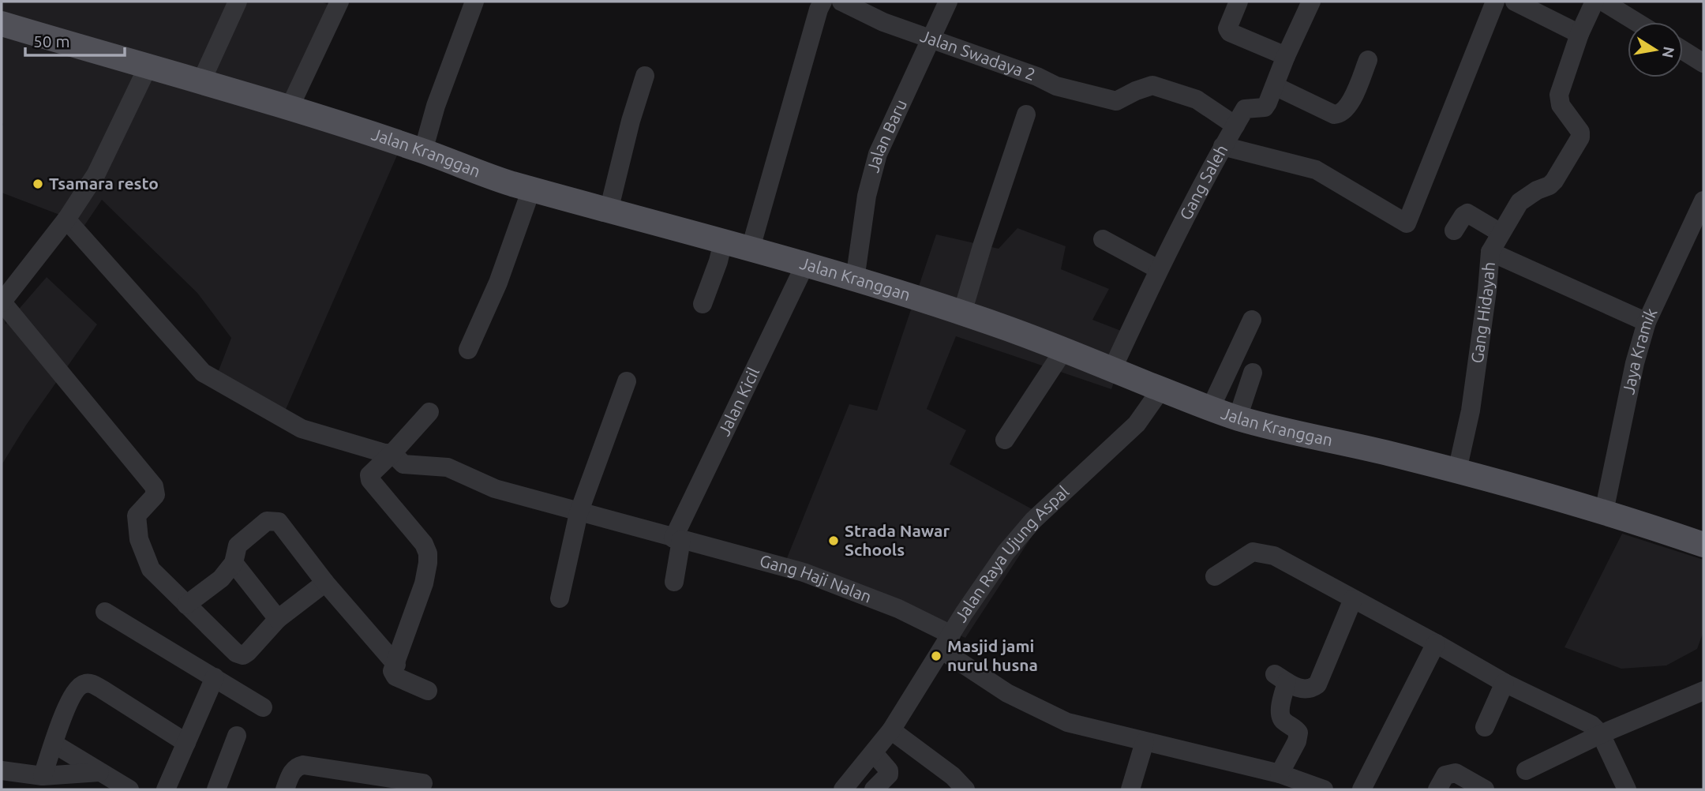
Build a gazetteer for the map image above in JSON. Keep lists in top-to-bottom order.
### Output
{
  "streets": {
    "main road": ["Jalan Kranggan"],
    "street": [
      "Jalan Swadaya 2",
      "Jalan Baru",
      "Gang Saleh",
      "Gang Hidayah",
      "Jaya Kramik",
      "Jalan Kicil",
      "Jalan Raya Ujung Aspal",
      "Gang Haji Nalan"
    ]
  },
  "crossings": [
    ["Jalan Swadaya 2", "Jalan Baru"],
    ["Jalan Baru", "Jalan Kranggan"],
    ["Jalan Kranggan", "Gang Saleh"],
    ["Jalan Kranggan", "Gang Hidayah"],
    ["Jalan Kranggan", "Jaya Kramik"],
    ["Jalan Kranggan", "Jalan Kicil"],
    ["Jalan Kranggan", "Jalan Raya Ujung Aspal"],
    ["Jalan Kicil", "Gang Haji Nalan"],
    ["Jalan Raya Ujung Aspal", "Gang Haji Nalan"]
  ],
  "places": ["Tsamara resto", "Strada Nawar Schools", "Masjid jami nurul husna"],
  "scale_bar": "50 m",
  "north": "right"
}
